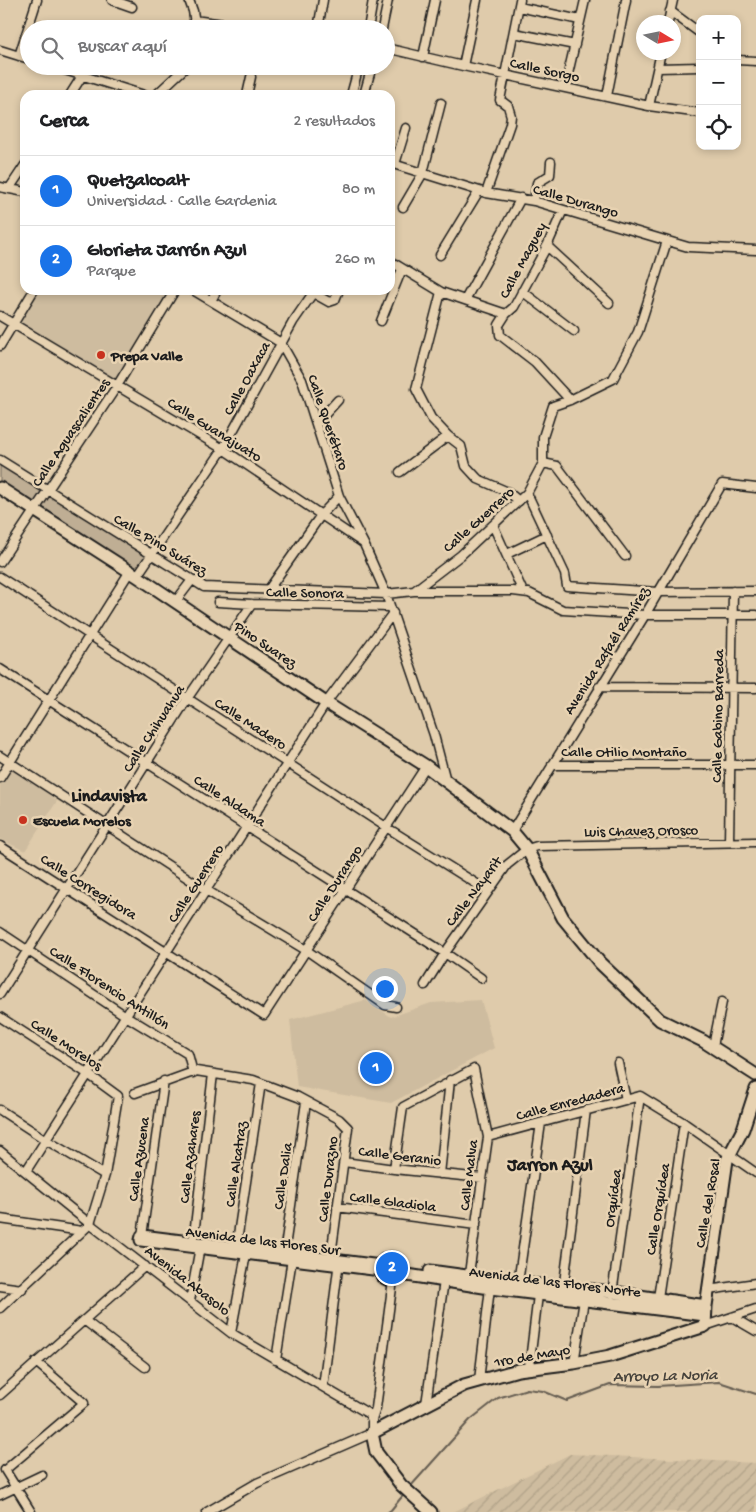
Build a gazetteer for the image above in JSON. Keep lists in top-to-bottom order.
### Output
{
  "streets": {
    "street": [
      "Calle Sorgo",
      "Calle Durango",
      "Calle Maguey",
      "Calle Oaxaca",
      "Calle Querétaro",
      "Calle Guanajuato",
      "Calle Aguascalientes",
      "Calle Guerrero",
      "Calle Pino Suárez",
      "Calle Sonora",
      "Pino Suarez",
      "Avenida Rafaél Ramírez",
      "Calle Gabino Barreda",
      "Calle Madero",
      "Calle Chihuahua",
      "Calle Otilio Montaño",
      "Calle Aldama",
      "Luis Chavez Orosco",
      "Calle Corregidora",
      "Calle Nayarit",
      "Calle Florencio Antillón",
      "Calle Morelos",
      "Calle Enredadera",
      "Calle Geranio",
      "Calle Azahares",
      "Calle Azucena",
      "Calle Alcatraz",
      "Calle Malva",
      "Calle Dalia",
      "Calle Durazno",
      "Orquídea",
      "Calle Gladiola",
      "Calle del Rosal",
      "Calle Orquídea",
      "Avenida de las Flores Sur",
      "Avenida Abasolo",
      "Avenida de las Flores Norte",
      "1ro de Mayo"
    ]
  },
  "crossings": [
    ["Calle Durango", "Calle Maguey"],
    ["Calle Durango", "Calle Guerrero"],
    ["Calle Durango", "Pino Suarez"],
    ["Calle Durango", "Calle Madero"],
    ["Calle Durango", "Calle Aldama"],
    ["Calle Durango", "Calle Corregidora"],
    ["Calle Oaxaca", "Calle Querétaro"],
    ["Calle Oaxaca", "Calle Guanajuato"],
    ["Calle Oaxaca", "Calle Pino Suárez"],
    ["Calle Oaxaca", "Pino Suarez"],
    ["Calle Oaxaca", "Calle Madero"],
    ["Calle Oaxaca", "Calle Aldama"],
    ["Calle Querétaro", "Calle Guanajuato"],
    ["Calle Guanajuato", "Calle Aguascalientes"],
    ["Calle Aguascalientes", "Calle Pino Suárez"],
    ["Calle Aguascalientes", "Pino Suarez"],
    ["Calle Guerrero", "Calle Sonora"],
    ["Calle Guerrero", "Pino Suarez"],
    ["Calle Guerrero", "Calle Madero"],
    ["Calle Guerrero", "Calle Aldama"],
    ["Calle Guerrero", "Calle Corregidora"],
    ["Calle Guerrero", "Calle Florencio Antillón"],
    ["Calle Guerrero", "Calle Morelos"],
    ["Calle Guerrero", "Avenida Abasolo"],
    ["Calle Sonora", "Calle Chihuahua"],
    ["Pino Suarez", "Avenida Rafaél Ramírez"],
    ["Pino Suarez", "Calle Chihuahua"],
    ["Pino Suarez", "Luis Chavez Orosco"],
    ["Pino Suarez", "Calle Nayarit"],
    ["Avenida Rafaél Ramírez", "Calle Otilio Montaño"],
    ["Calle Gabino Barreda", "Calle Otilio Montaño"],
    ["Calle Gabino Barreda", "Luis Chavez Orosco"],
    ["Calle Madero", "Calle Chihuahua"],
    ["Calle Madero", "Calle Nayarit"],
    ["Calle Chihuahua", "Calle Aldama"],
    ["Calle Chihuahua", "Calle Corregidora"],
    ["Calle Chihuahua", "Calle Florencio Antillón"],
    ["Calle Aldama", "Calle Nayarit"],
    ["Luis Chavez Orosco", "Calle Nayarit"],
    ["Calle Enredadera", "Calle Malva"],
    ["Calle Enredadera", "Orquídea"],
    ["Calle Enredadera", "Calle del Rosal"],
    ["Calle Enredadera", "Calle Orquídea"],
    ["Calle Geranio", "Calle Malva"],
    ["Calle Geranio", "Calle Durazno"],
    ["Calle Azahares", "Avenida de las Flores Sur"],
    ["Calle Azahares", "Avenida Abasolo"],
    ["Calle Azucena", "Avenida de las Flores Sur"],
    ["Calle Alcatraz", "Avenida de las Flores Sur"],
    ["Calle Alcatraz", "Avenida Abasolo"],
    ["Calle Malva", "Calle Gladiola"],
    ["Calle Malva", "Avenida de las Flores Norte"],
    ["Calle Dalia", "Calle Durazno"],
    ["Calle Dalia", "Avenida de las Flores Sur"],
    ["Calle Dalia", "Avenida Abasolo"],
    ["Calle Durazno", "Calle Gladiola"],
    ["Calle Durazno", "Avenida de las Flores Sur"],
    ["Calle Durazno", "Avenida Abasolo"],
    ["Orquídea", "Avenida de las Flores Norte"],
    ["Calle del Rosal", "Avenida de las Flores Norte"],
    ["Calle del Rosal", "1ro de Mayo"],
    ["Calle Orquídea", "Avenida de las Flores Norte"],
    ["Avenida de las Flores Sur", "Avenida de las Flores Norte"],
    ["Avenida de las Flores Norte", "1ro de Mayo"]
  ],
  "districts": ["Lindavista", "Jarron Azul"],
  "water": ["Arroyo La Noria"],
  "places": ["Prepa Valle", "Escuela Morelos"],
  "north": "right",
  "page": {
    "map_buttons": ["+", "−"],
    "search": "Buscar aquí",
    "heading": ["Cerca", "2 resultados"],
    "list": [
      {
        "mark": "1",
        "name": "Quetzalcoalt",
        "note": "Universidad · Calle Gardenia",
        "value": "80 m"
      },
      {
        "mark": "2",
        "name": "Glorieta Jarrón Azul",
        "note": "Parque",
        "value": "260 m"
      }
    ],
    "pins": ["1", "2"]
  }
}
